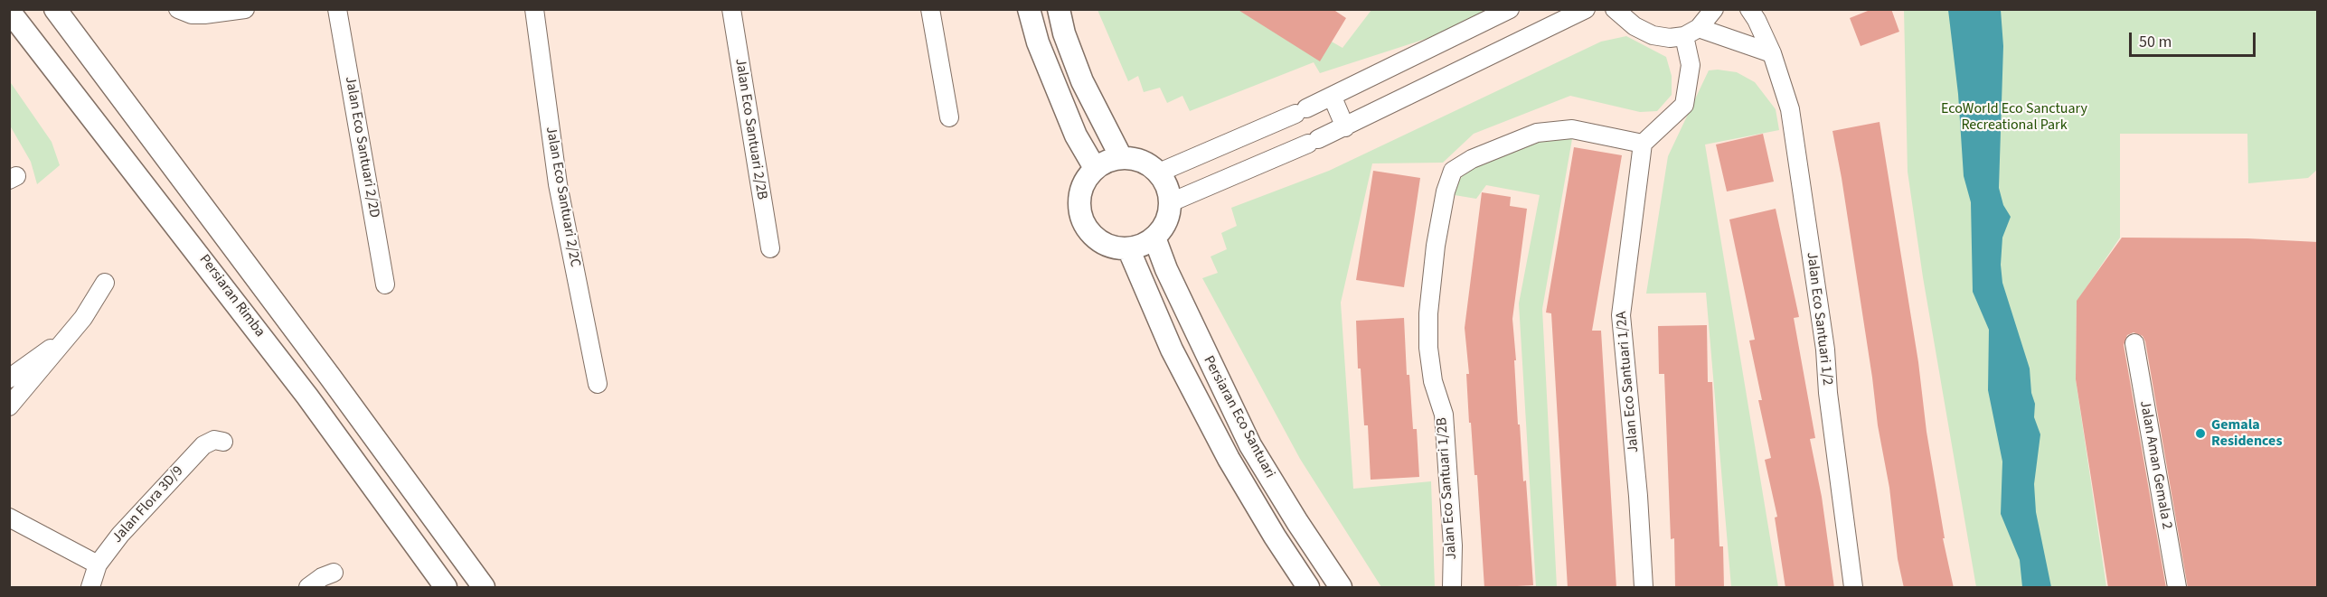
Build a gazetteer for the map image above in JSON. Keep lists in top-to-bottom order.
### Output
{
  "streets": {
    "street": [
      "Jalan Eco Santuari 2/2B",
      "Jalan Eco Santuari 2/2D",
      "Jalan Eco Santuari 2/2C",
      "Persiaran Rimba",
      "Jalan Eco Santuari 1/2",
      "Jalan Eco Santuari 1/2A",
      "Persiaran Eco Santuari",
      "Jalan Aman Gemala 2",
      "Jalan Eco Santuari 1/2B",
      "Jalan Flora 3D/9"
    ]
  },
  "crossings": [
    ["Jalan Eco Santuari 1/2A", "Jalan Eco Santuari 1/2B"]
  ],
  "parks": ["EcoWorld Eco Sanctuary Recreational Park"],
  "places": ["Gemala Residences"],
  "scale_bar": "50 m"
}
